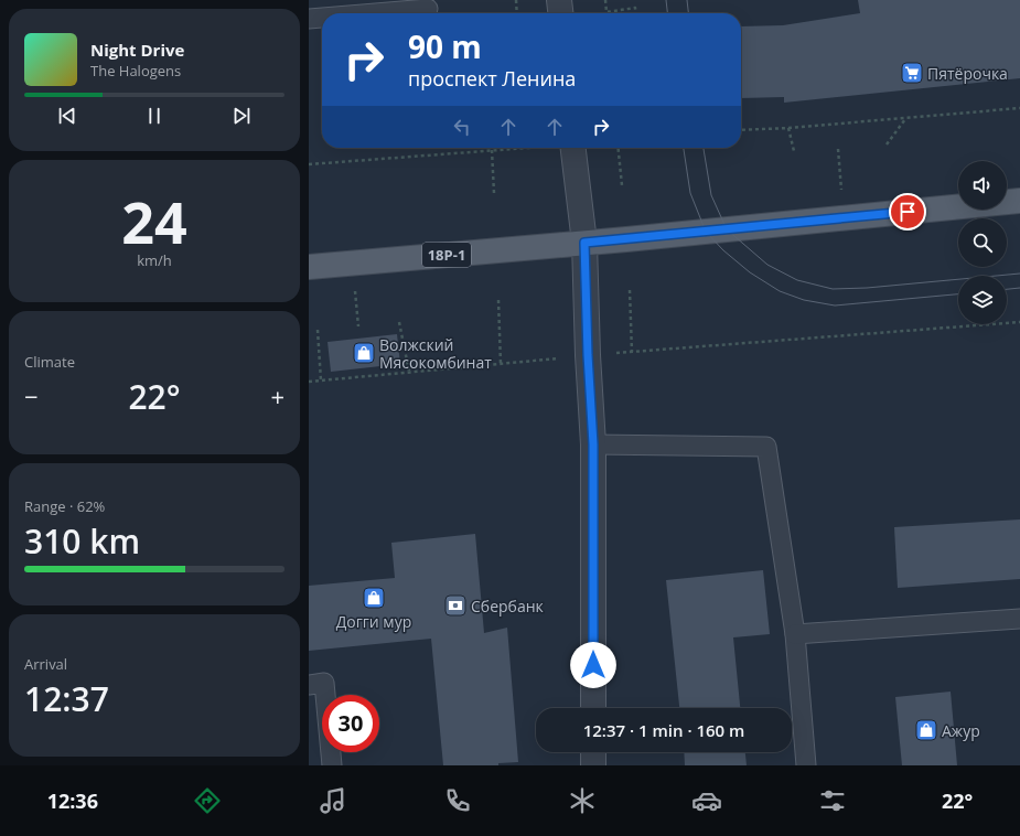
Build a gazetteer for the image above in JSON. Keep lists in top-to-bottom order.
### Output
{
  "streets": {
    "main road": ["18Р-1"]
  },
  "places": {
    "supermarket": ["Пятёрочка"],
    "shop": ["Волжский Мясокомбинат", "Догги мур", "Ажур"],
    "bank": ["Сбербанк"]
  },
  "page": {
    "turn": ["90 m", "проспект Ленина"],
    "song": ["Night Drive", "The Halogens"],
    "tile": [
      ["24", "km/h"],
      "Climate",
      ["Range · 62%", "310 km"],
      ["Arrival", "12:37"]
    ],
    "heat": ["−", "22°", "+"],
    "limit": "30",
    "trip": "12:37 · 1 min · 160 m",
    "tabs": ["12:36", "22°"]
  }
}
